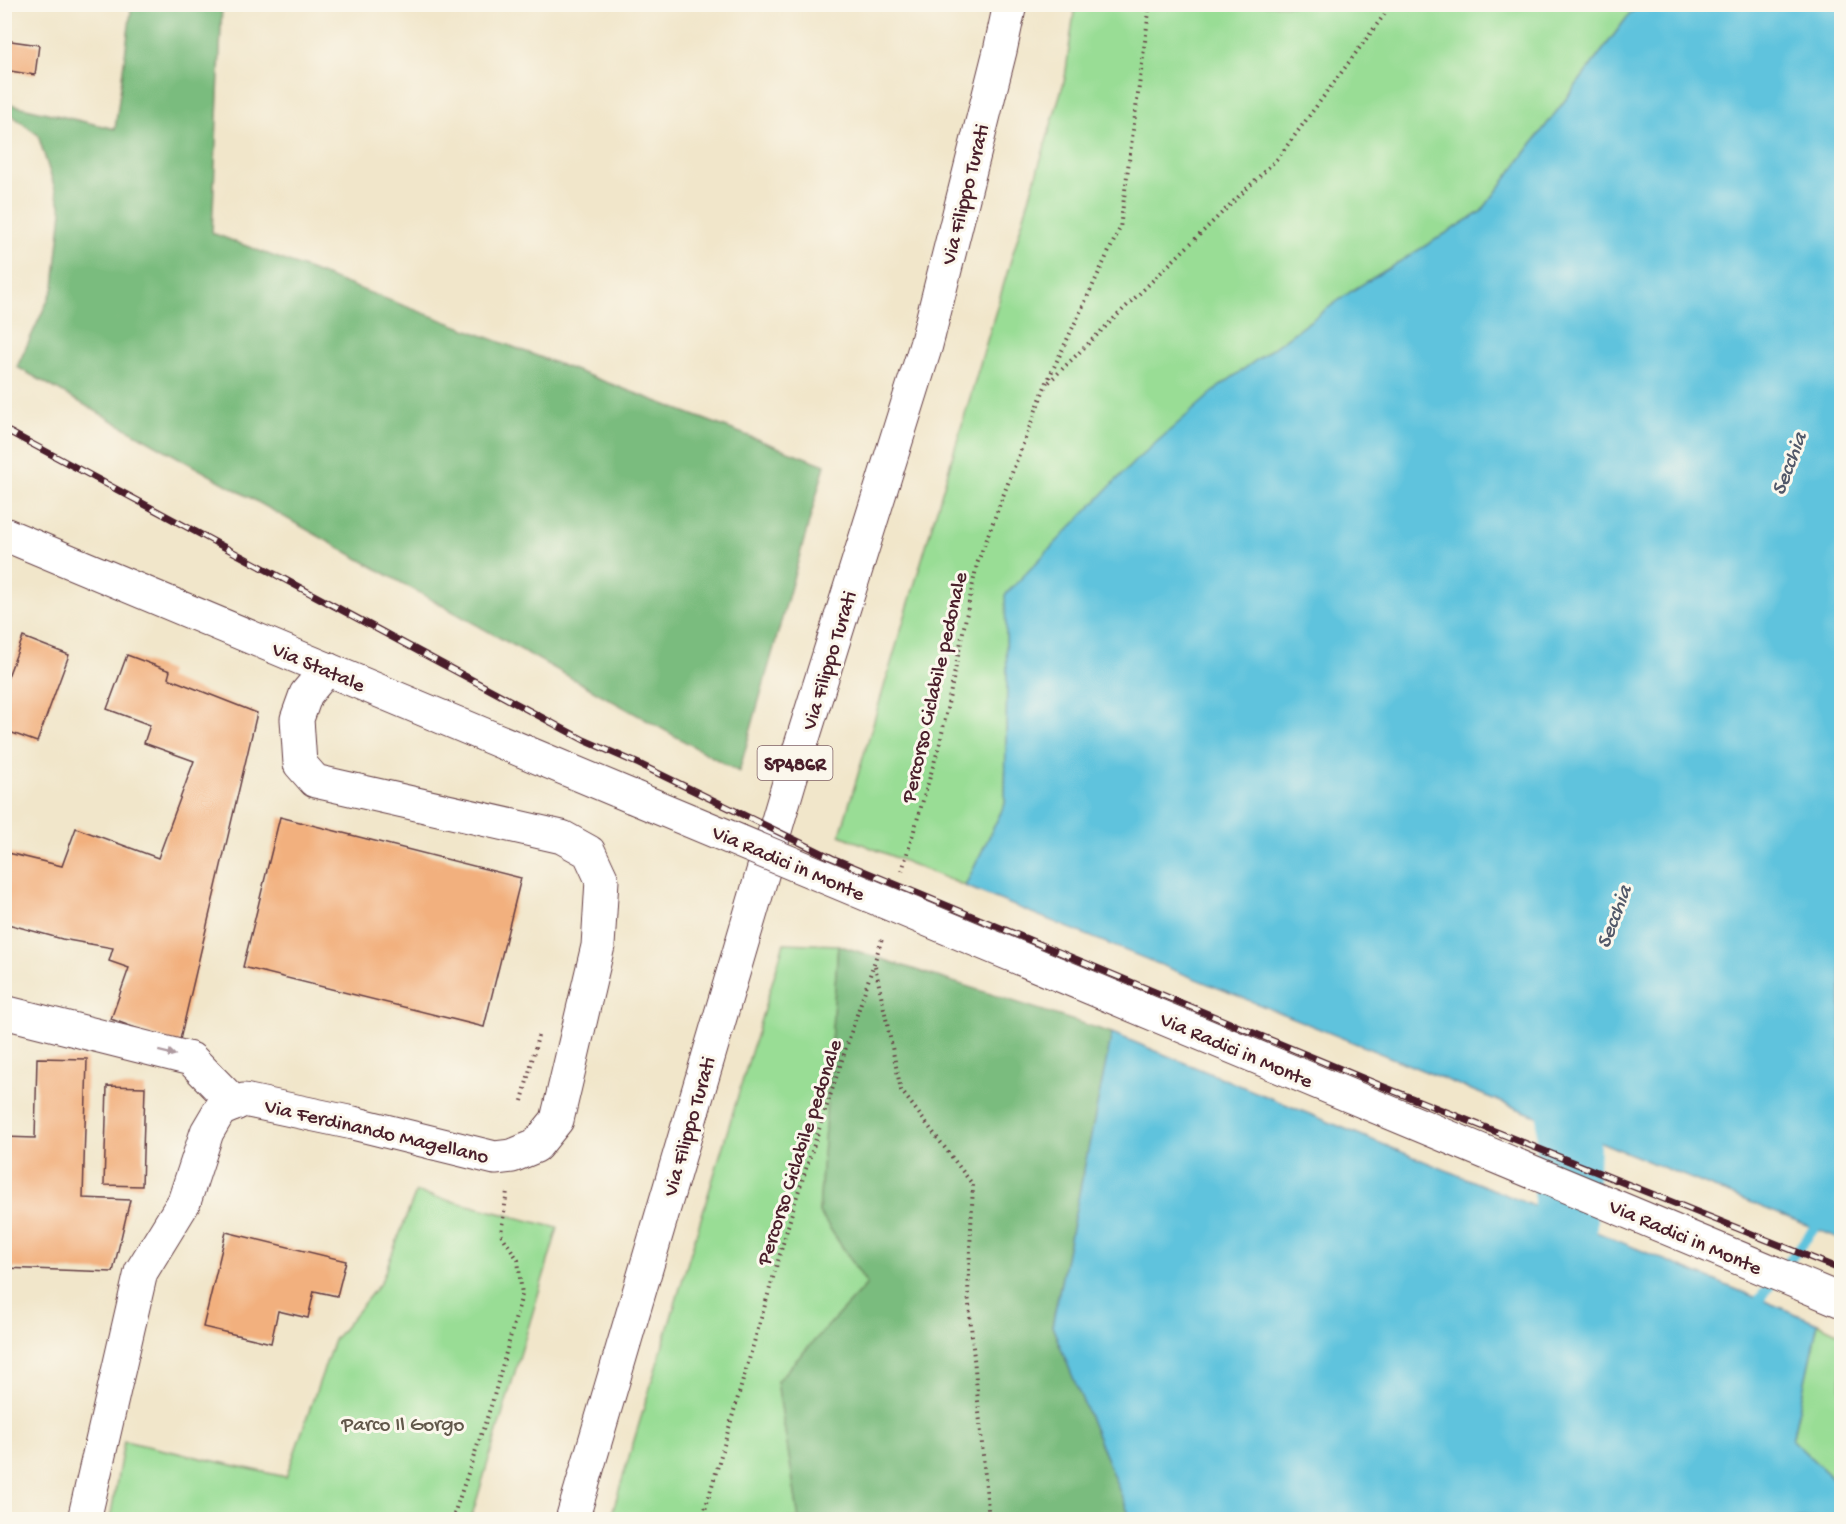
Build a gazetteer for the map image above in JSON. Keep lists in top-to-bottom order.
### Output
{
  "streets": {
    "street": [
      "Via Filippo Turati",
      "Via Statale",
      "SP486R",
      "Via Radici in Monte",
      "Via Ferdinando Magellano"
    ],
    "path": ["Percorso Ciclabile pedonale"]
  },
  "crossings": [
    ["Via Statale", "Via Radici in Monte"],
    ["Via Statale", "Via Ferdinando Magellano"]
  ],
  "water": ["Secchia"],
  "parks": ["Parco Il Gorgo"]
}
